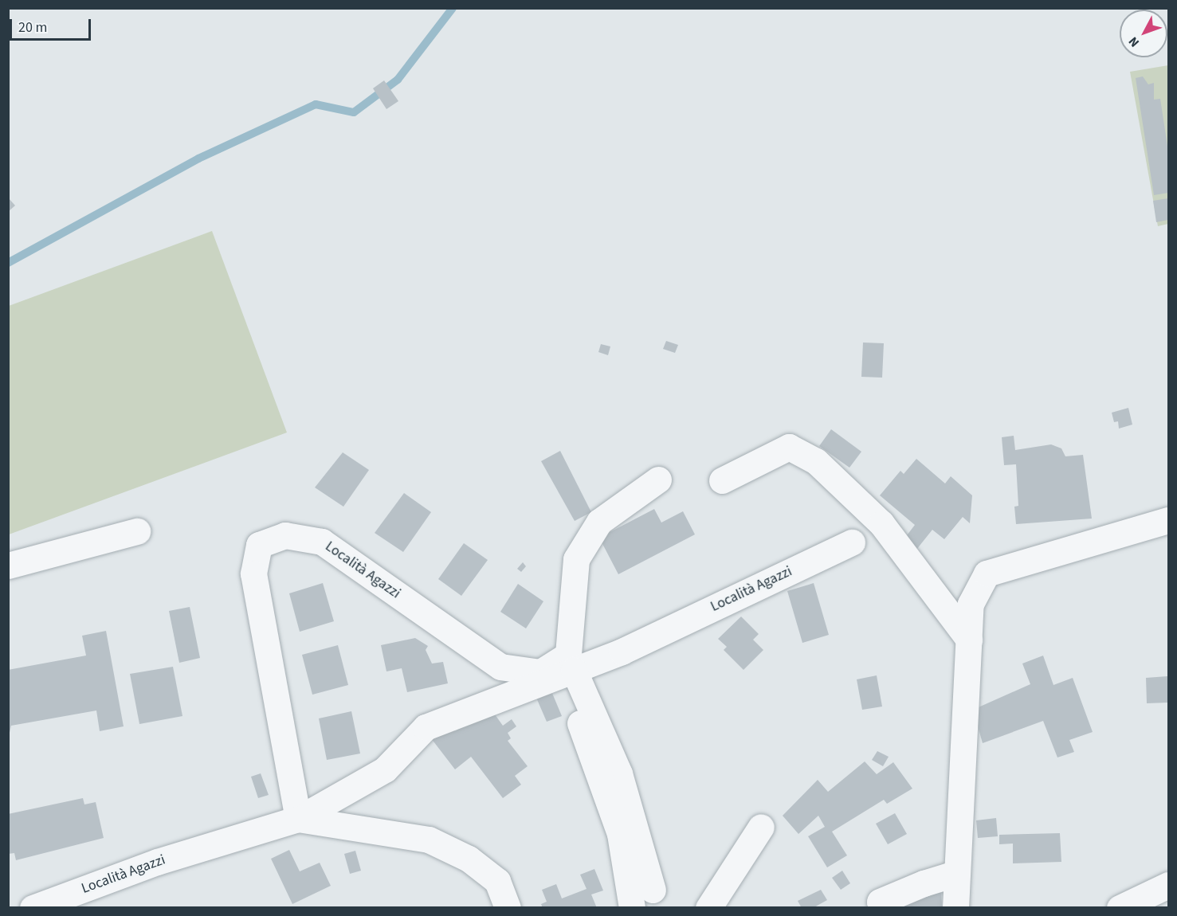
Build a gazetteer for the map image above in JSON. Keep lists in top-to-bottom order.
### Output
{
  "streets": {
    "street": ["Località Agazzi"]
  },
  "scale_bar": "20 m",
  "north": "bottom left"
}
